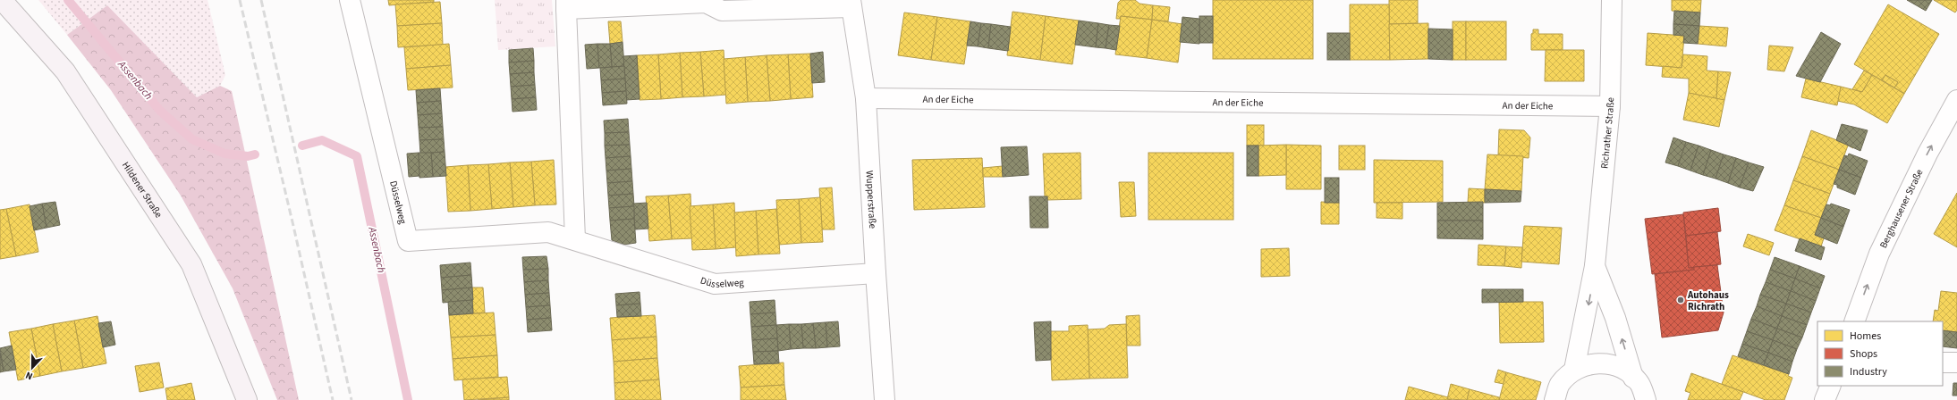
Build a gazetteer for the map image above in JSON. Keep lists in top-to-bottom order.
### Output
{
  "streets": {
    "main road": ["Hildener Straße"],
    "street": [
      "An der Eiche",
      "Richrather Straße",
      "Wupperstraße",
      "Düsselweg",
      "Berghausener Straße"
    ]
  },
  "crossings": [
    ["An der Eiche", "Richrather Straße"],
    ["An der Eiche", "Wupperstraße"],
    ["Wupperstraße", "Düsselweg"]
  ],
  "one_way": ["Berghausener Straße"],
  "water": ["Assenbach"],
  "places": ["Autohaus Richrath"],
  "legend": ["Homes", "Shops", "Industry"],
  "north": "bottom"
}
